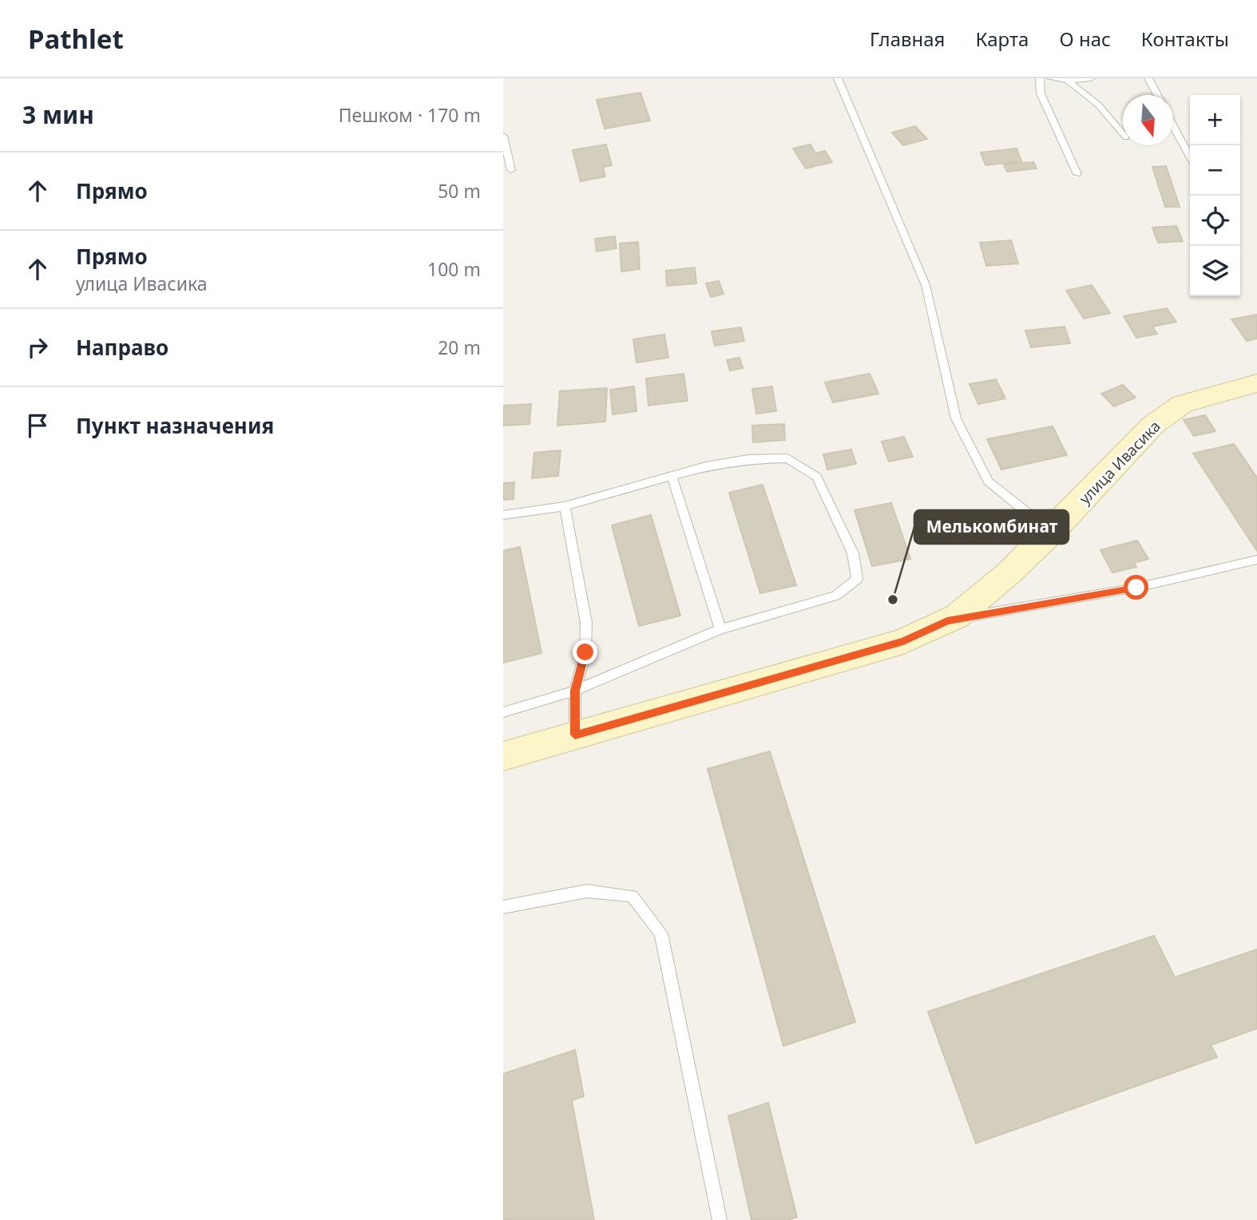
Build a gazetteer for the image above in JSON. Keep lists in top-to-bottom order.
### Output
{
  "streets": {
    "main road": ["улица Ивасика"]
  },
  "places": ["Мелькомбинат"],
  "north": "bottom",
  "page": {
    "header": "Pathlet",
    "nav": [
      "Главная",
      "Карта",
      "О нас",
      "Контакты"
    ],
    "heading": ["3 мин", "Пешком · 170 m"],
    "map_buttons": ["+", "−"],
    "list": [
      ["Прямо", "50 m"],
      ["Прямо", "улица Ивасика", "100 m"],
      ["Направо", "20 m"],
      "Пункт назначения"
    ]
  }
}
